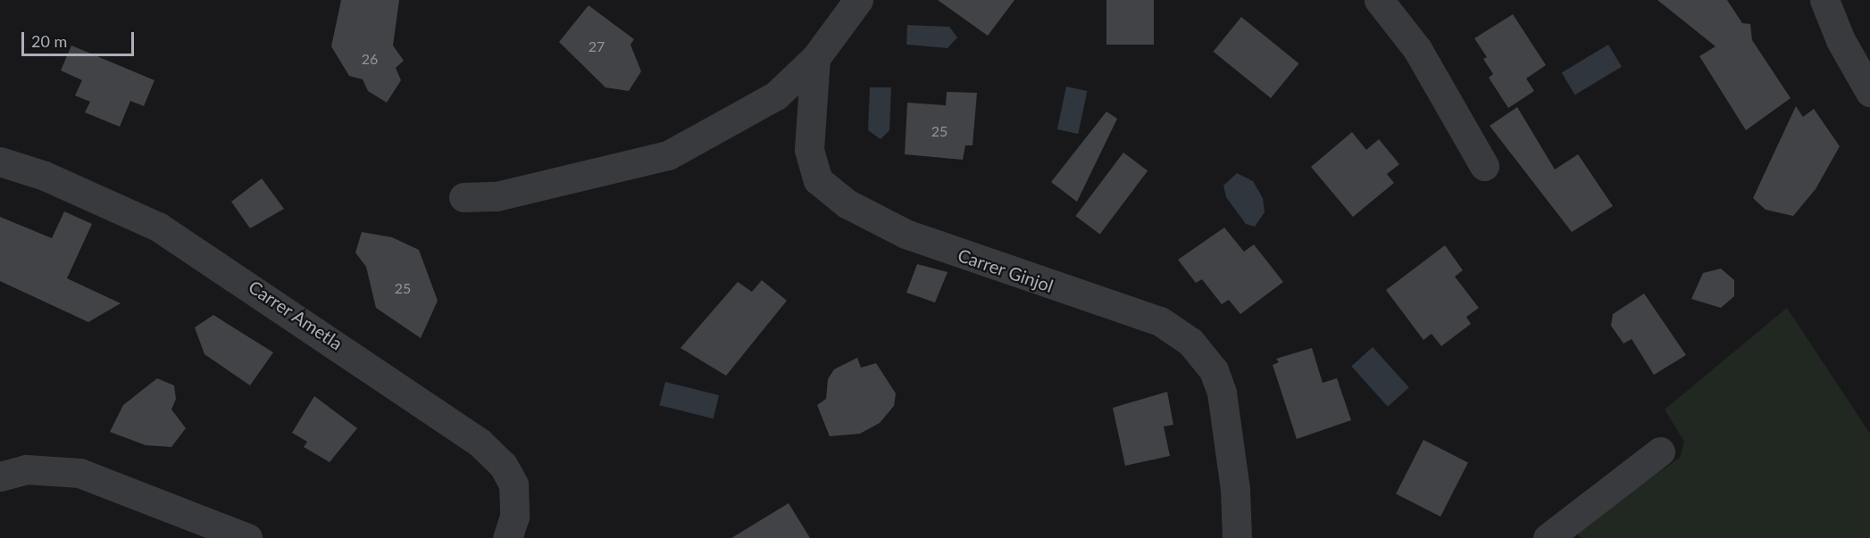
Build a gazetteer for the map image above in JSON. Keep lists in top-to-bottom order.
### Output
{
  "streets": {
    "street": ["Carrer Ginjol", "Carrer Ametla"]
  },
  "house_numbers": [
    "27",
    "26",
    "25",
    "25"
  ],
  "scale_bar": "20 m"
}
